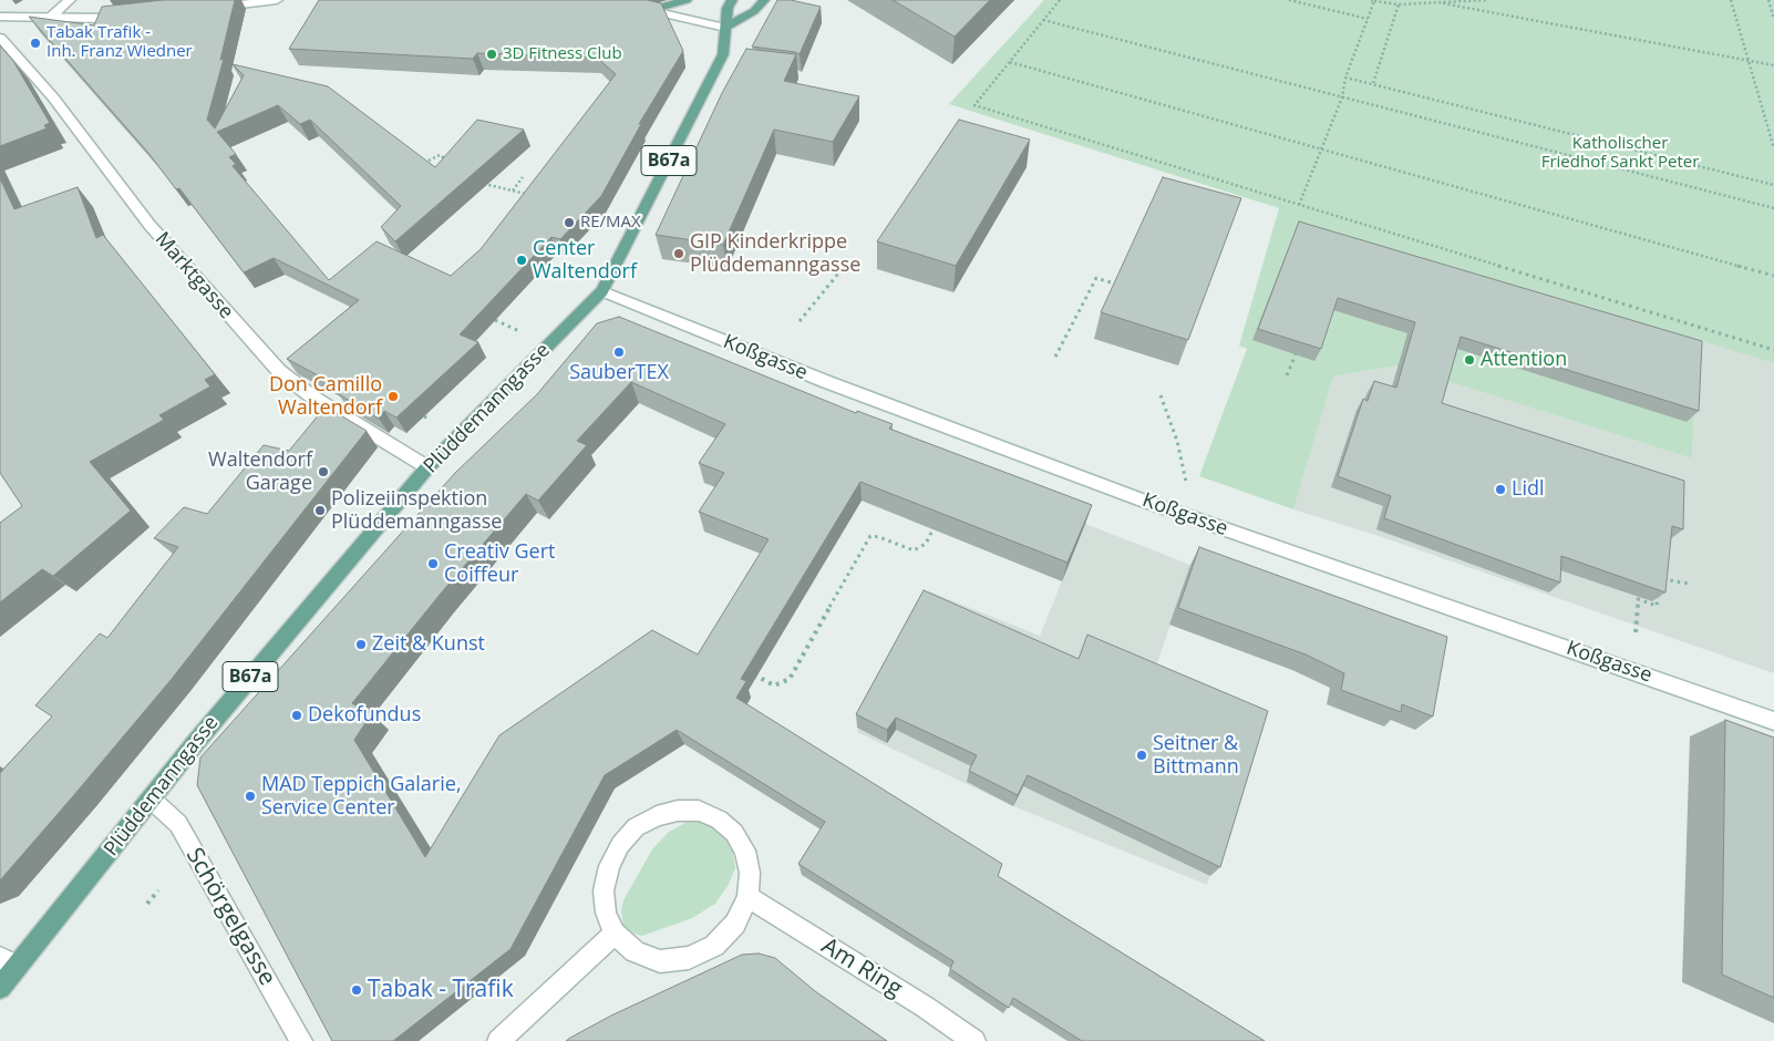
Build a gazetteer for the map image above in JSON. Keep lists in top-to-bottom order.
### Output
{
  "streets": {
    "main road": ["B67a", "Plüddemanngasse"],
    "street": [
      "Marktgasse",
      "Koßgasse",
      "Schörgelgasse",
      "Am Ring"
    ]
  },
  "crossings": [
    ["Marktgasse", "Plüddemanngasse"],
    ["Koßgasse", "Plüddemanngasse"],
    ["Plüddemanngasse", "Schörgelgasse"]
  ],
  "parks": ["Katholischer Friedhof Sankt Peter"],
  "places": [
    "Tabak Trafik - Inh. Franz Wiedner",
    "3D Fitness Club",
    "RE/MAX",
    "GIP Kinderkrippe Plüddemanngasse",
    "Center Waltendorf",
    "SauberTEX",
    "Attention",
    "Don Camillo Waltendorf",
    "Waltendorf Garage",
    "Lidl",
    "Polizeiinspektion Plüddemanngasse",
    "Creativ Gert Coiffeur",
    "Zeit & Kunst",
    "Dekofundus",
    "Seitner & Bittmann",
    "MAD Teppich Galarie, Service Center",
    "Tabak - Trafik"
  ]
}
